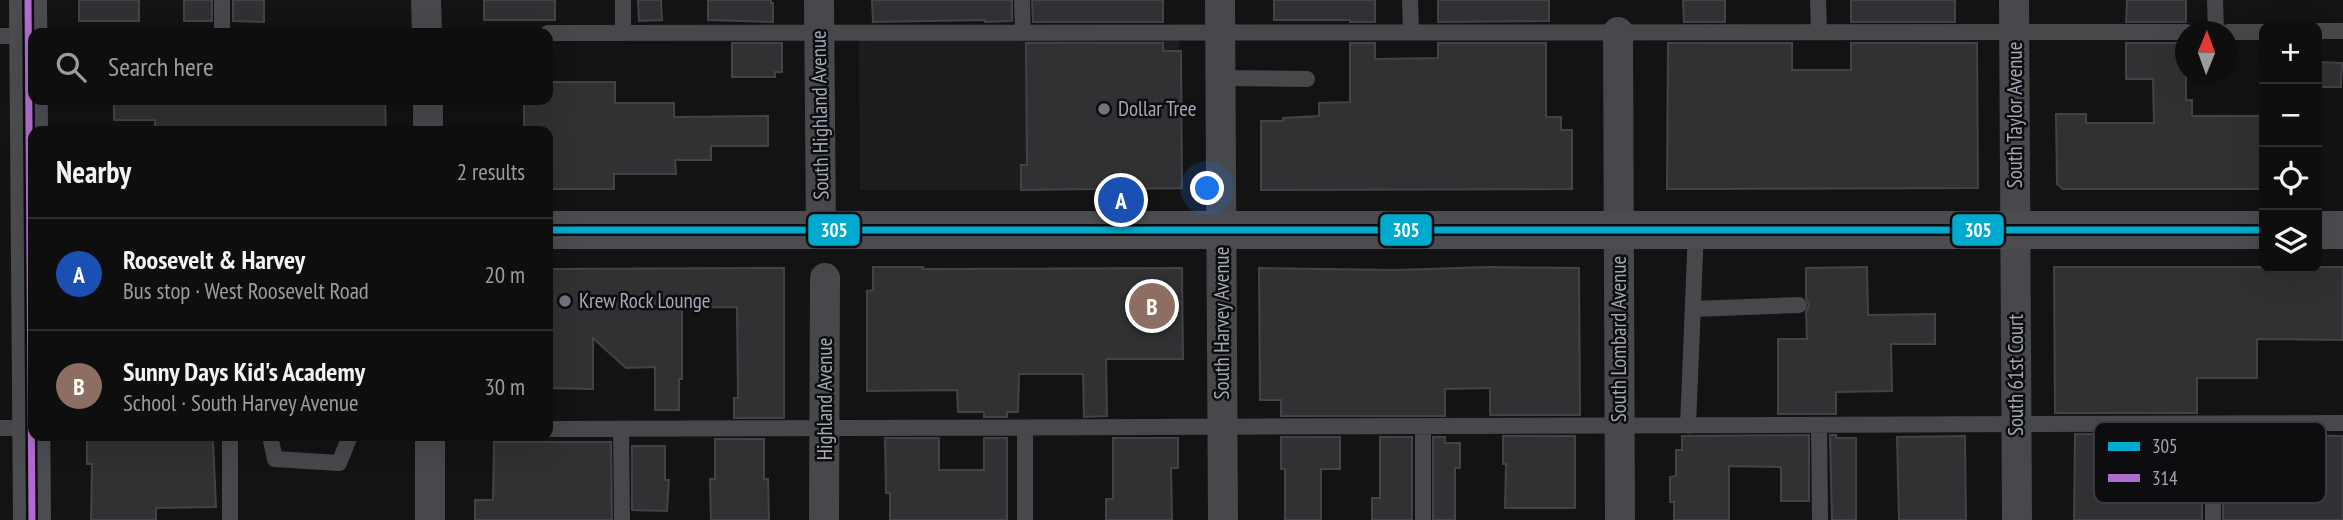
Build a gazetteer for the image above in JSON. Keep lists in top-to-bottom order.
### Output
{
  "streets": {
    "street": [
      "South Highland Avenue",
      "South Taylor Avenue",
      "South Harvey Avenue",
      "South Lombard Avenue",
      "South 61st Court",
      "Highland Avenue"
    ]
  },
  "crossings": [
    ["South Taylor Avenue", "South 61st Court"]
  ],
  "places": ["Dollar Tree", "Krew Rock Lounge"],
  "lines": ["transit line 314", "transit line 305"],
  "legend": ["305", "314"],
  "north": "top",
  "page": {
    "map_buttons": ["+", "−"],
    "search": "Search here",
    "heading": ["Nearby", "2 results"],
    "pins": ["A", "B"],
    "list": [
      {
        "mark": "A",
        "name": "Roosevelt & Harvey",
        "note": "Bus stop · West Roosevelt Road",
        "value": "20 m"
      },
      {
        "mark": "B",
        "name": "Sunny Days Kid's Academy",
        "note": "School · South Harvey Avenue",
        "value": "30 m"
      }
    ]
  }
}
